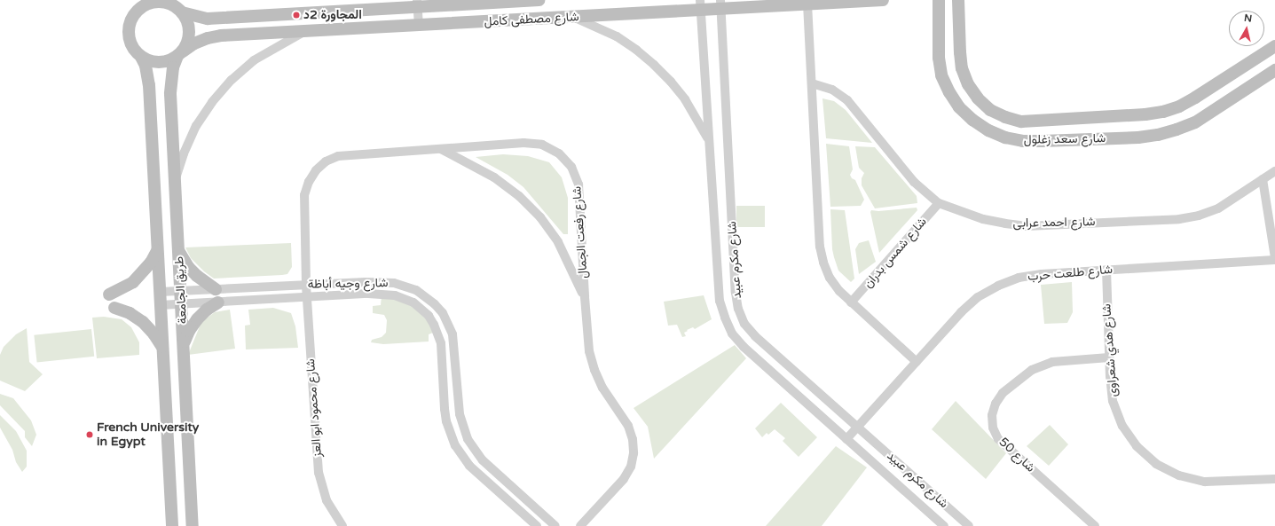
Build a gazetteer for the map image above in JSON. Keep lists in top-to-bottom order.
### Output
{
  "streets": {
    "street": [
      "شارع مصطفى كامل",
      "شارع سعد زغلول",
      "شارع احمد عرابى",
      "شارع رفعت الجمال",
      "شارع شمس بدران",
      "شارع مكرم عبيد",
      "شارع طلعت حرب",
      "شارع وجيه أباظة",
      "طريق الجامعة",
      "شارع هدي شعراوى",
      "شارع محمود ابو العز",
      "شارع 50"
    ]
  },
  "crossings": [
    ["شارع مصطفى كامل", "شارع مكرم عبيد"],
    ["شارع مصطفى كامل", "طريق الجامعة"],
    ["شارع احمد عرابى", "شارع شمس بدران"],
    ["شارع رفعت الجمال", "شارع وجيه أباظة"],
    ["شارع رفعت الجمال", "شارع محمود ابو العز"],
    ["شارع مكرم عبيد", "شارع طلعت حرب"],
    ["شارع طلعت حرب", "شارع هدي شعراوى"],
    ["شارع وجيه أباظة", "طريق الجامعة"],
    ["شارع وجيه أباظة", "شارع محمود ابو العز"],
    ["شارع هدي شعراوى", "شارع 50"]
  ],
  "places": ["المجاورة 2د", "French University in Egypt"],
  "north": "top"
}
